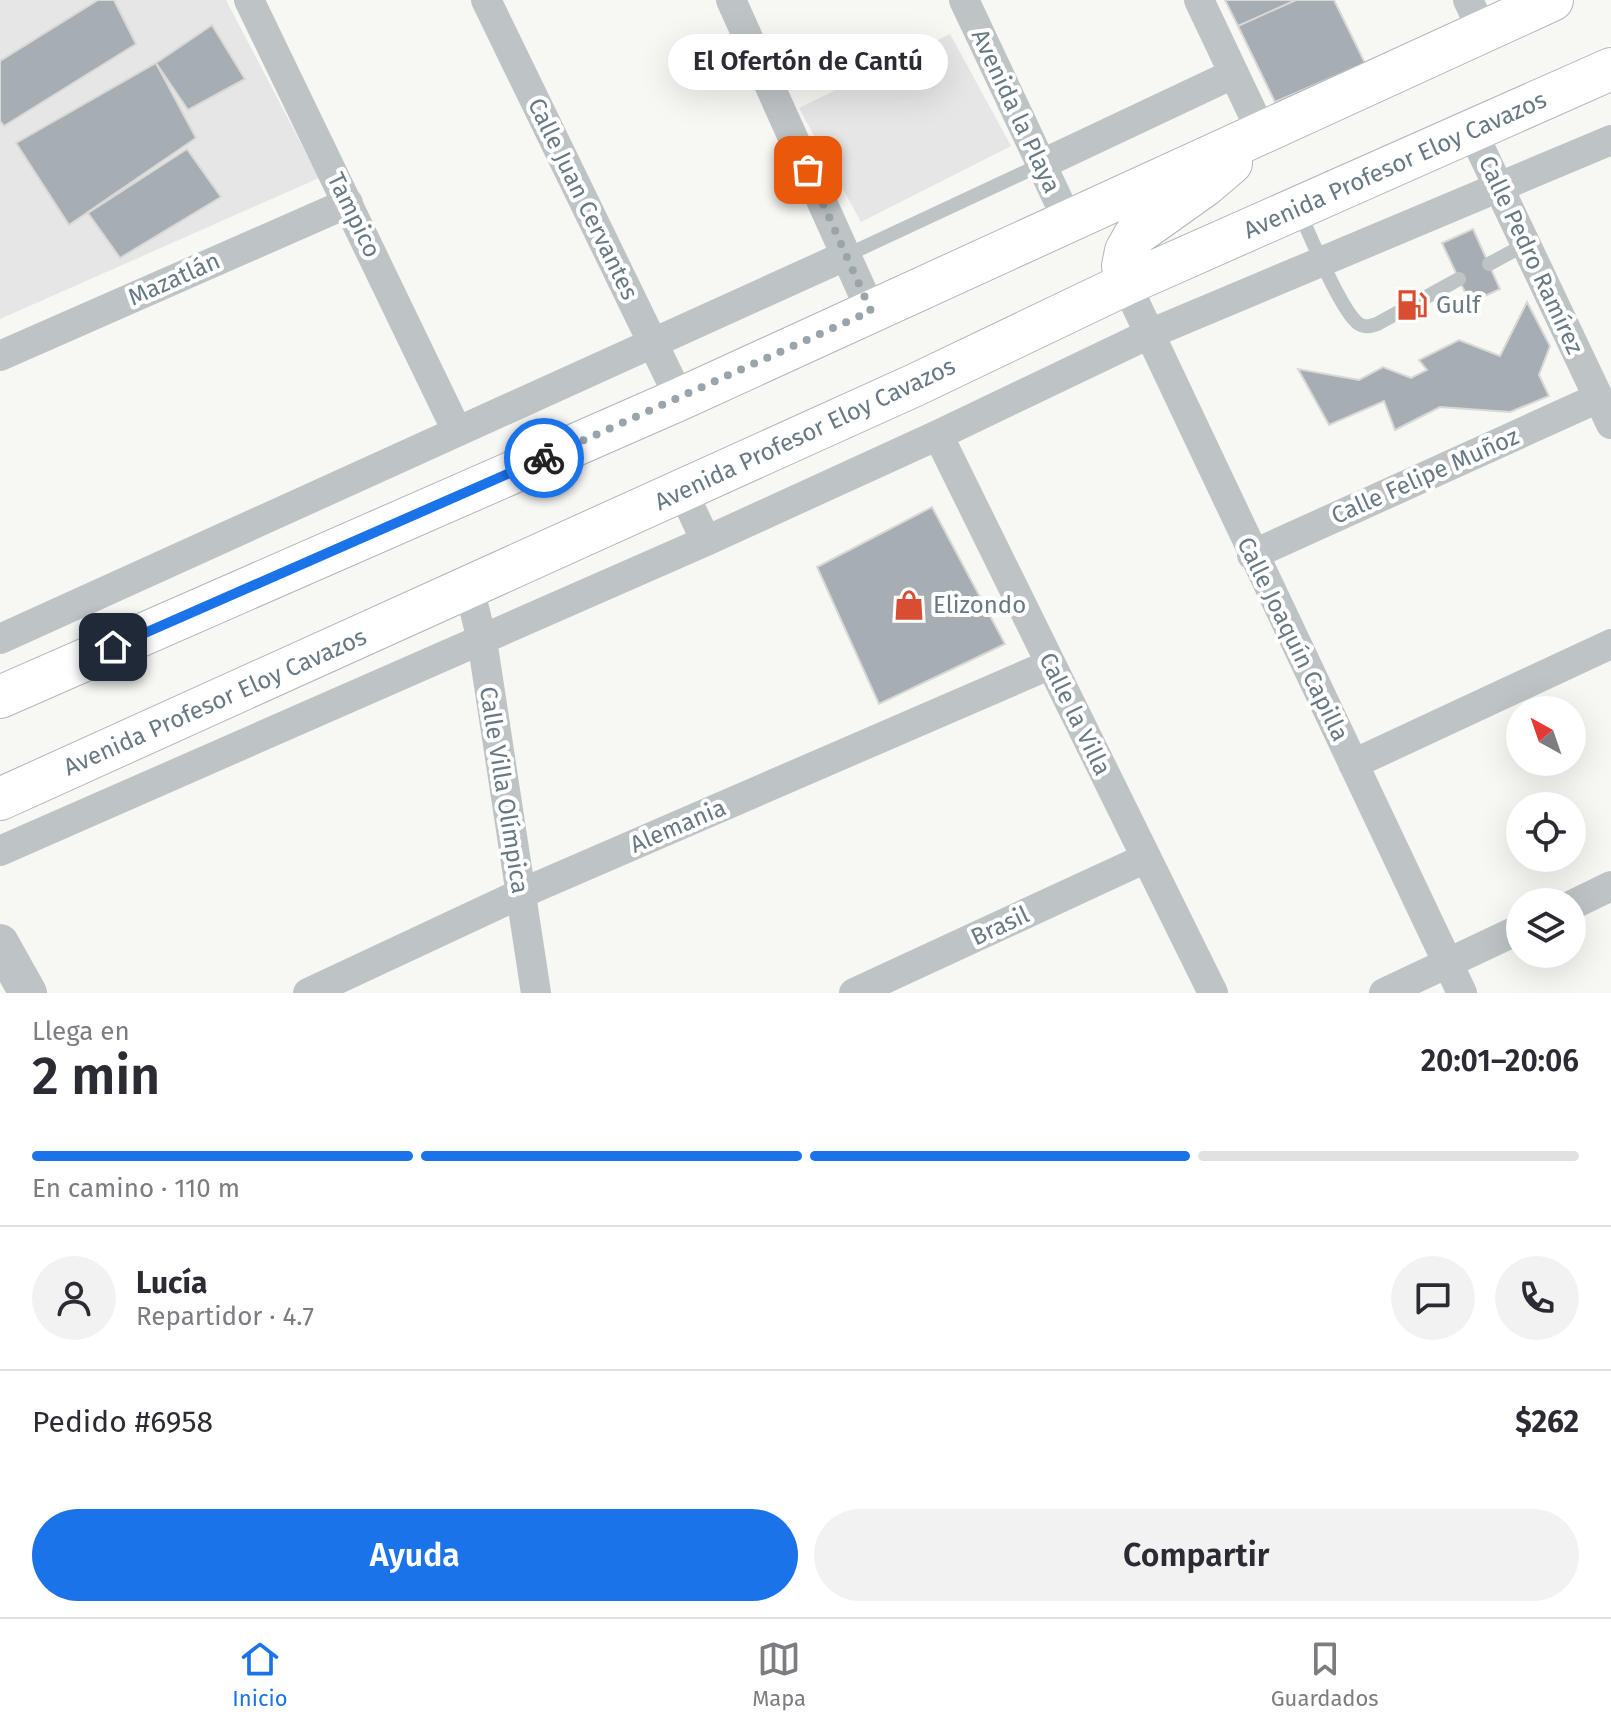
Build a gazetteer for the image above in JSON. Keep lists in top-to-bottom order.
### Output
{
  "streets": {
    "main road": ["Avenida Profesor Eloy Cavazos"],
    "street": [
      "Avenida la Playa",
      "Calle Juan Cervantes",
      "Tampico",
      "Calle Pedro Ramírez",
      "Mazatlán",
      "Calle Felipe Muñoz",
      "Calle Joaquín Capilla",
      "Calle la Villa",
      "Calle Villa Olímpica",
      "Alemania",
      "Brasil"
    ]
  },
  "crossings": [
    ["Avenida Profesor Eloy Cavazos", "Calle Pedro Ramírez"],
    ["Avenida Profesor Eloy Cavazos", "Calle Joaquín Capilla"],
    ["Avenida Profesor Eloy Cavazos", "Calle Villa Olímpica"],
    ["Tampico", "Mazatlán"],
    ["Calle Pedro Ramírez", "Calle Felipe Muñoz"],
    ["Calle Felipe Muñoz", "Calle Joaquín Capilla"],
    ["Calle la Villa", "Alemania"],
    ["Calle la Villa", "Brasil"],
    ["Calle Villa Olímpica", "Alemania"]
  ],
  "places": {
    "other": ["El Ofertón de Cantú"],
    "fuel station": ["Gulf"],
    "shop": ["Elizondo"]
  },
  "north": "top left",
  "page": {
    "bubble": "El Ofertón de Cantú",
    "heading": ["2 min", "Llega en", "20:01–20:06"],
    "panel": [
      "Lucía",
      "Repartidor · 4.7",
      "Pedido #6958",
      "$262"
    ],
    "bar": "En camino · 110 m",
    "buttons": ["Ayuda", "Compartir"],
    "tabs": ["Inicio", "Mapa", "Guardados"]
  }
}
